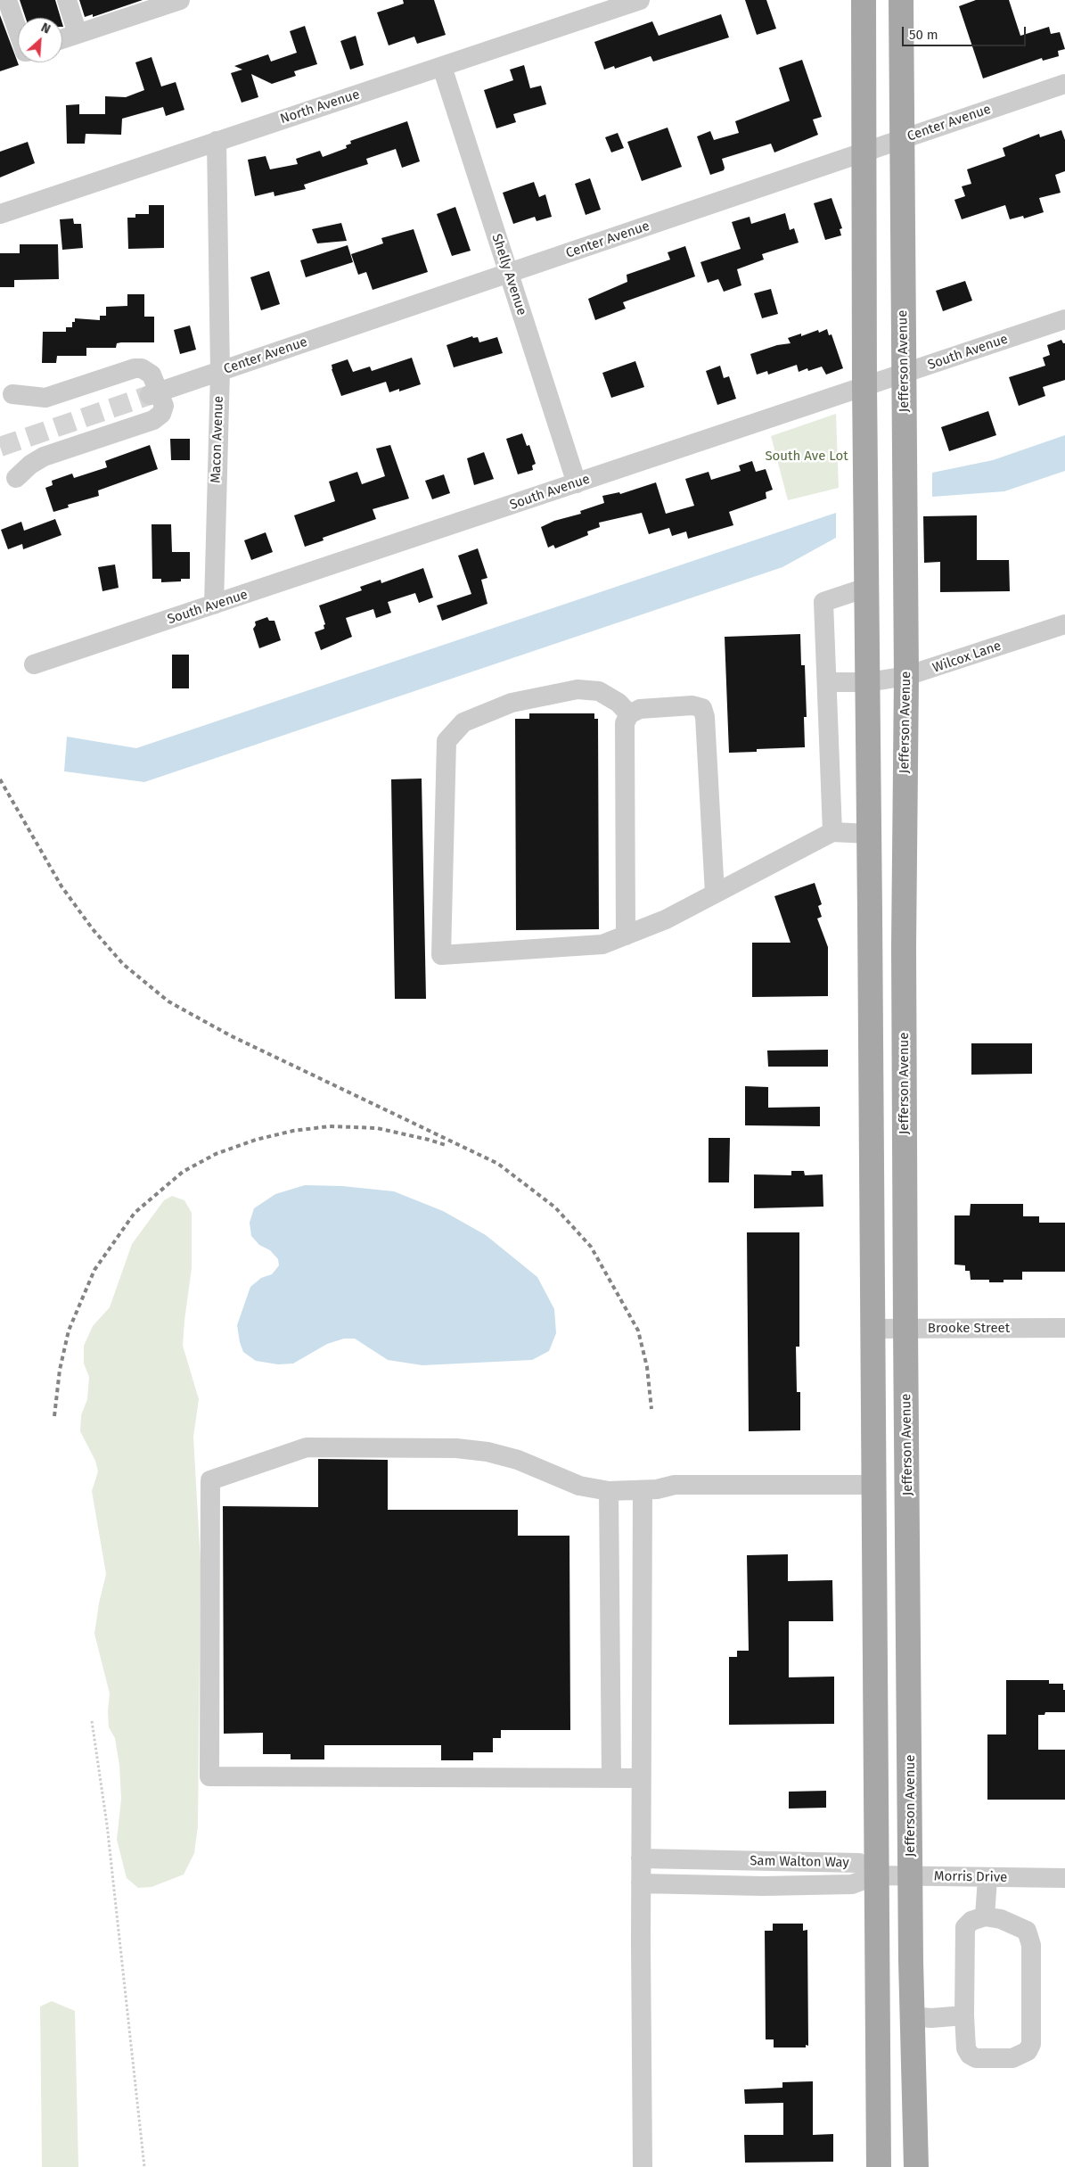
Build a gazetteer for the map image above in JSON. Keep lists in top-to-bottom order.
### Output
{
  "streets": {
    "main road": ["Jefferson Avenue"],
    "street": [
      "North Avenue",
      "Center Avenue",
      "Shelly Avenue",
      "South Avenue",
      "Macon Avenue",
      "Wilcox Lane",
      "Brooke Street",
      "Sam Walton Way",
      "Morris Drive"
    ]
  },
  "crossings": [
    ["North Avenue", "Shelly Avenue"],
    ["North Avenue", "Macon Avenue"],
    ["Center Avenue", "Shelly Avenue"],
    ["Center Avenue", "Jefferson Avenue"],
    ["Center Avenue", "Macon Avenue"],
    ["Shelly Avenue", "South Avenue"],
    ["South Avenue", "Jefferson Avenue"],
    ["South Avenue", "Macon Avenue"],
    ["Jefferson Avenue", "Wilcox Lane"],
    ["Jefferson Avenue", "Brooke Street"],
    ["Jefferson Avenue", "Morris Drive"],
    ["Sam Walton Way", "Morris Drive"]
  ],
  "parks": ["South Ave Lot"],
  "scale_bar": "50 m",
  "north": "top right"
}
